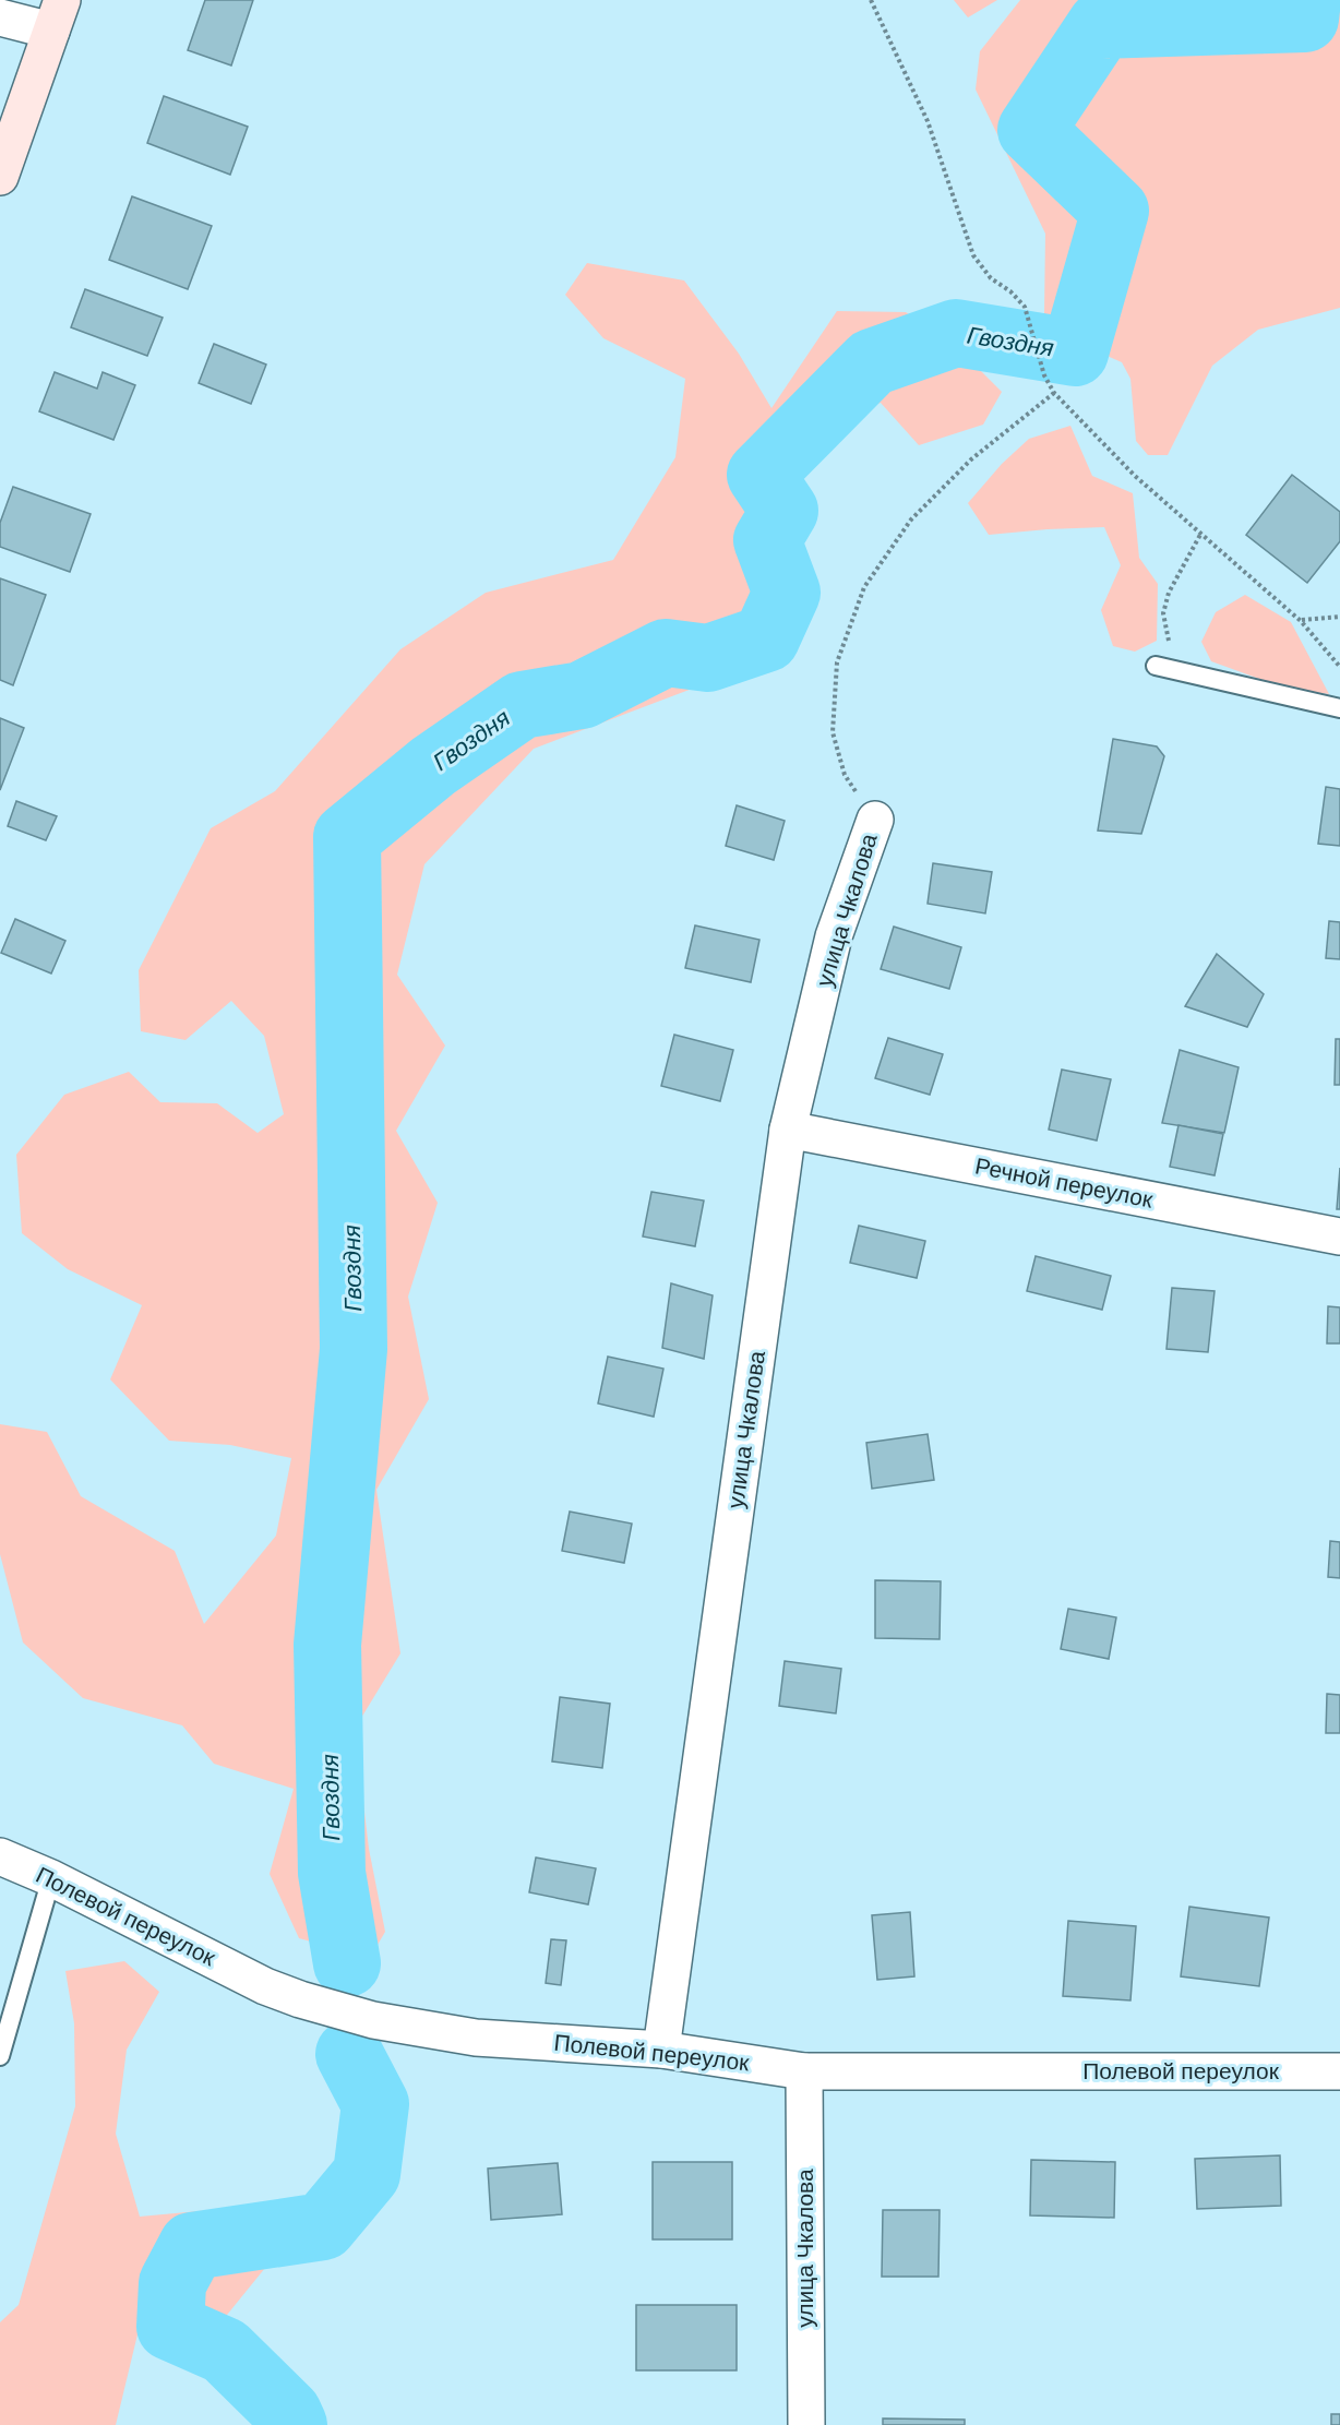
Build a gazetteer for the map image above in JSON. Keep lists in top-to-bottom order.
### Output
{
  "streets": {
    "street": ["улица Чкалова", "Речной переулок", "Полевой переулок"]
  },
  "crossings": [
    ["улица Чкалова", "Речной переулок"],
    ["улица Чкалова", "Полевой переулок"]
  ],
  "water": ["Гвоздня"]
}
